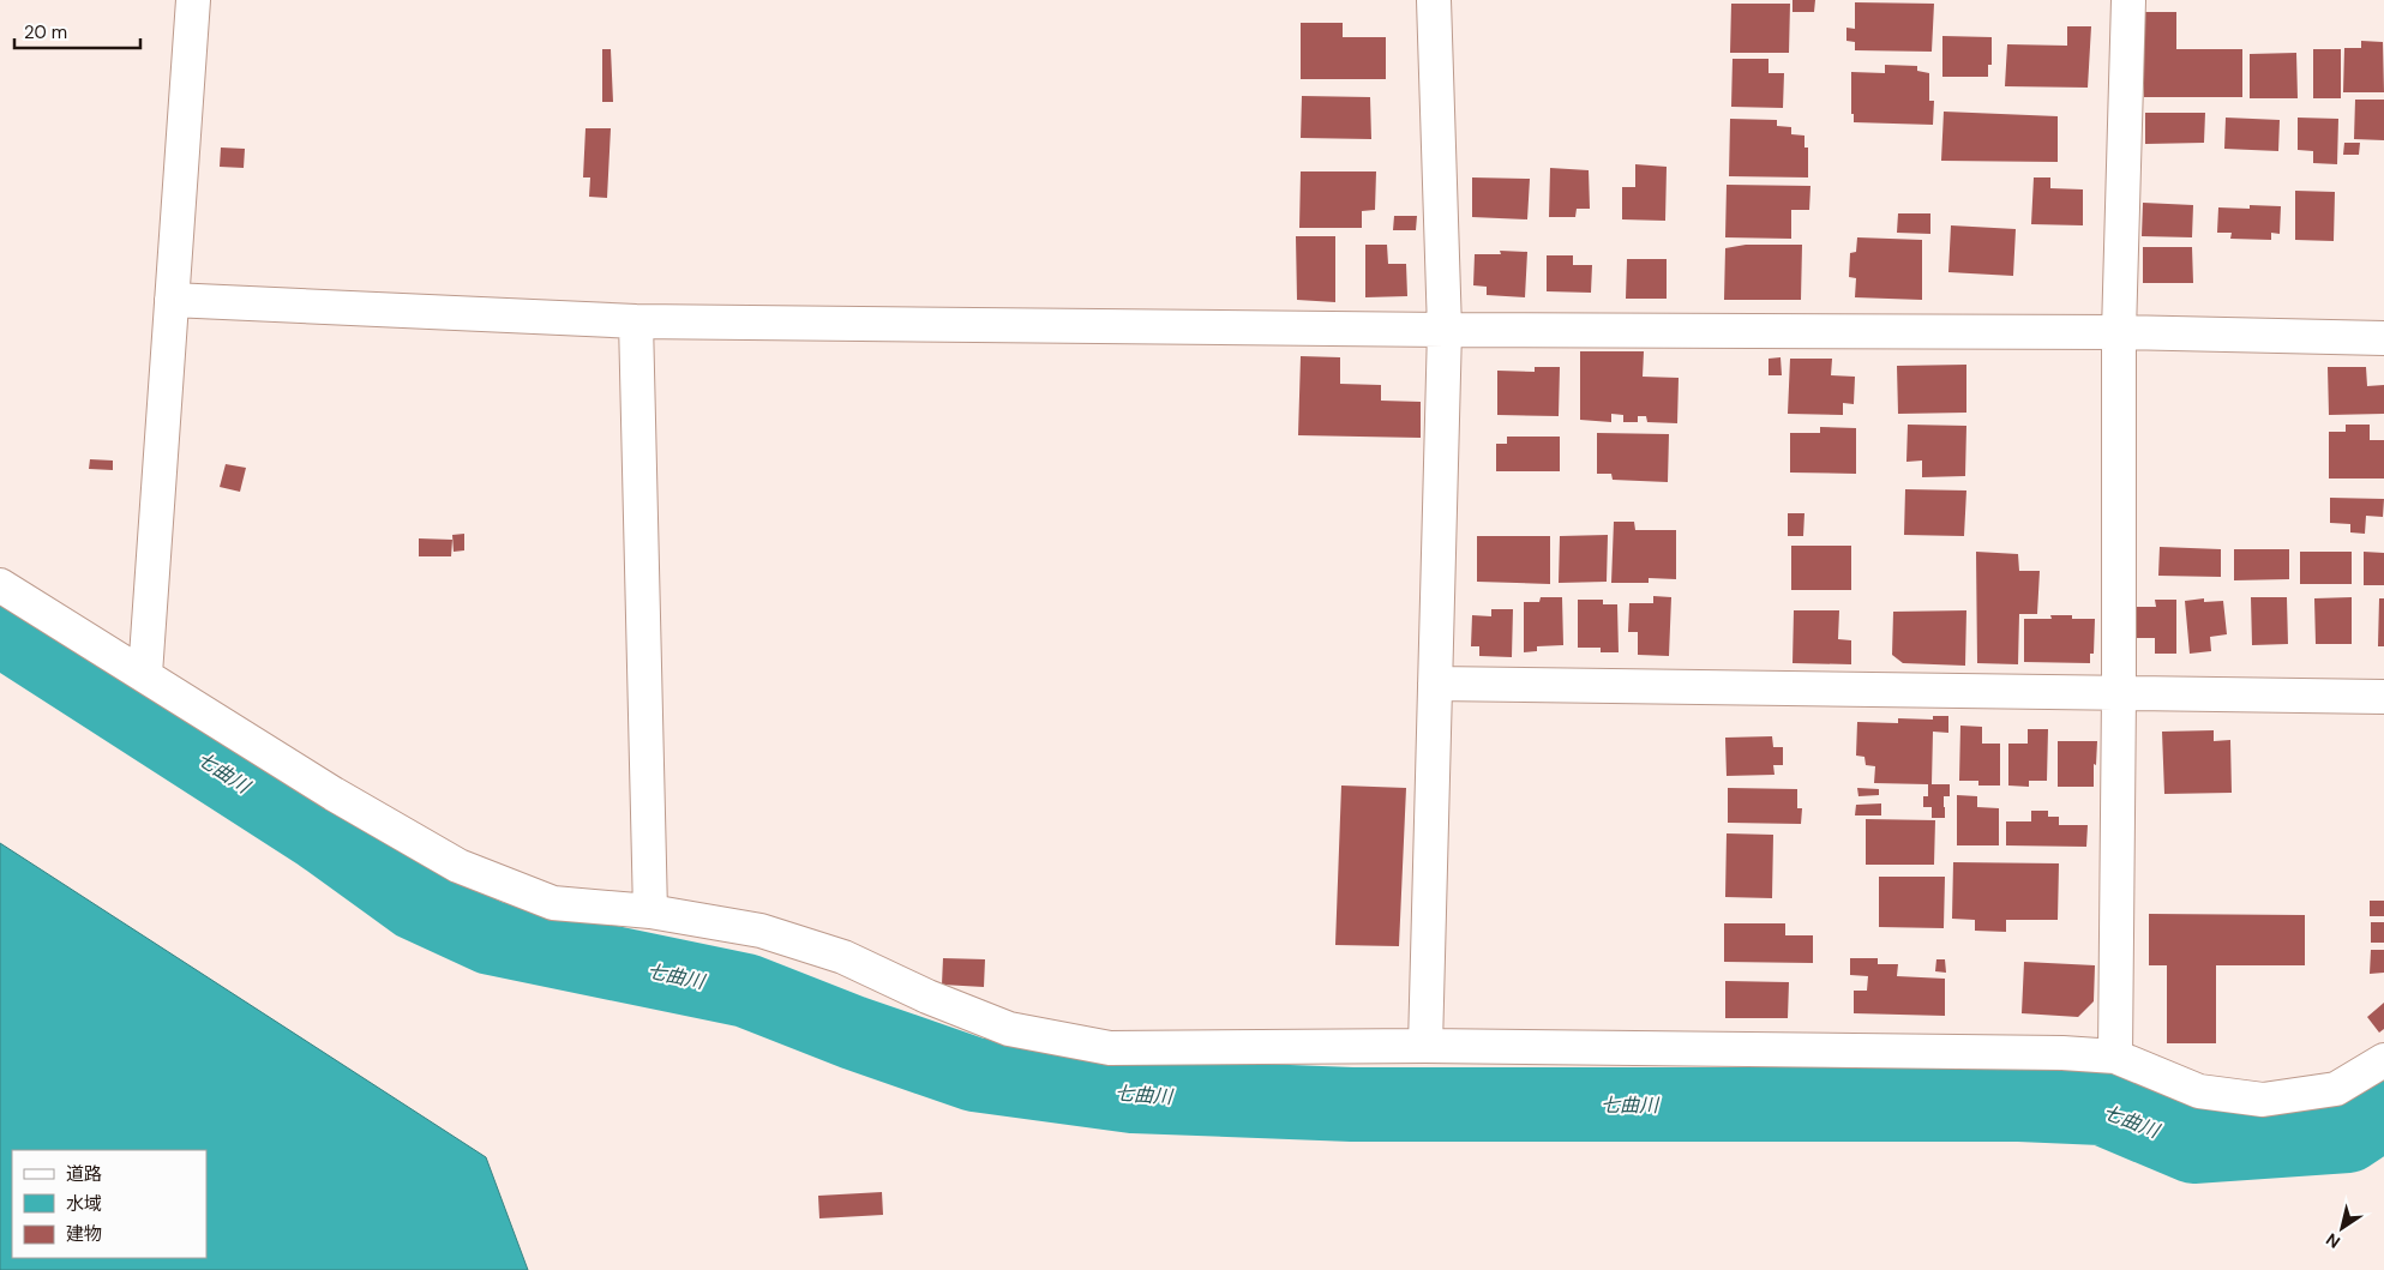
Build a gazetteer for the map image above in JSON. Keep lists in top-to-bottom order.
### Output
{
  "water": ["七曲川"],
  "legend": ["道路", "水域", "建物"],
  "scale_bar": "20 m",
  "north": "bottom left"
}
